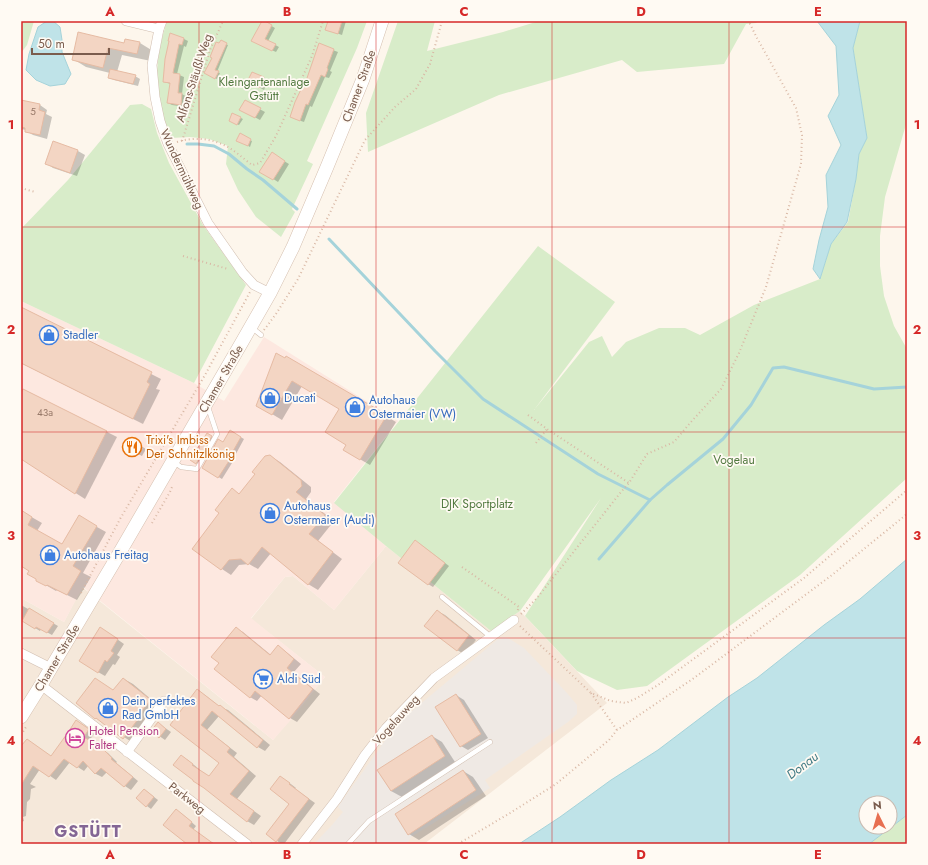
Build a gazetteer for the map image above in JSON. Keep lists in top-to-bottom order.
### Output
{
  "streets": {
    "main road": ["Chamer Straße"],
    "street": ["Wundermühlweg", "Vogelauweg", "Parkweg"],
    "path": ["Alfons-Stäußl-Weg"]
  },
  "crossings": [
    ["Chamer Straße", "Wundermühlweg"],
    ["Chamer Straße", "Parkweg"]
  ],
  "districts": ["GSTÜTT"],
  "water": ["Donau"],
  "parks": ["Kleingartenanlage Gstütt", "Vogelau", "DJK Sportplatz"],
  "places": {
    "shop": [
      "Stadler",
      "Ducati",
      "Autohaus Ostermaier (VW)",
      "Autohaus Ostermaier (Audi)",
      "Autohaus Freitag",
      "Dein perfektes Rad GmbH"
    ],
    "restaurant": ["Trixi's Imbiss Der Schnitzlkönig"],
    "supermarket": ["Aldi Süd"],
    "hotel": ["Hotel Pension Falter"]
  },
  "house_numbers": ["5", "43a"],
  "scale_bar": "50 m",
  "north": "top",
  "grid": {
    "columns": [
      "A",
      "B",
      "C",
      "D",
      "E"
    ],
    "rows": [
      "1",
      "2",
      "3",
      "4"
    ]
  }
}
